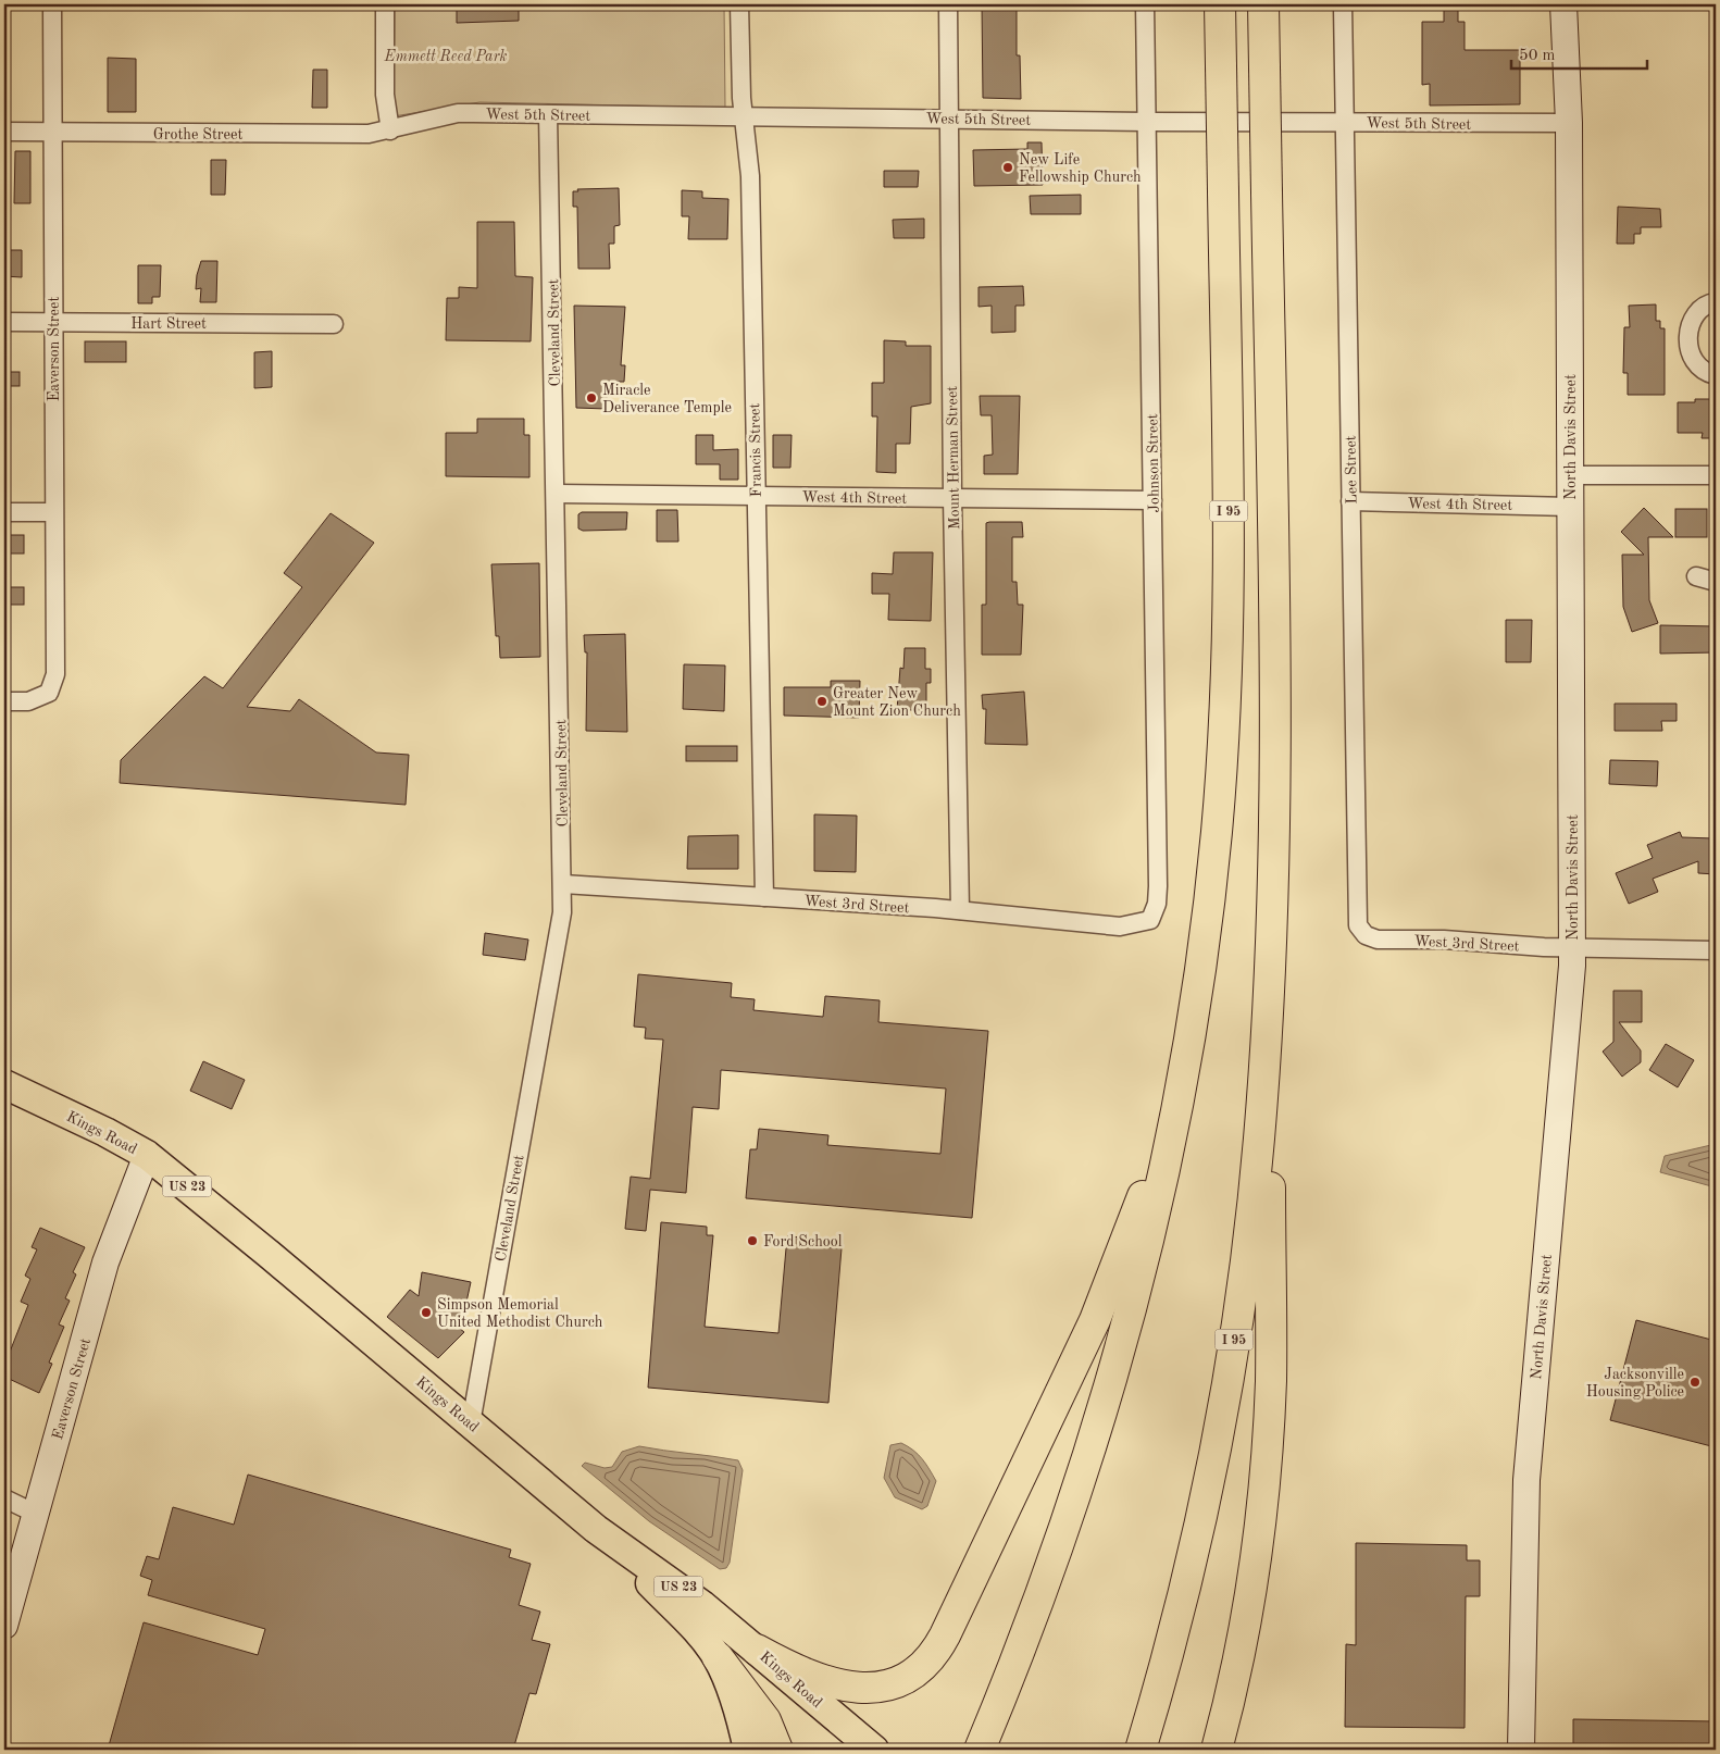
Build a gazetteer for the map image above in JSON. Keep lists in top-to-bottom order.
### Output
{
  "streets": {
    "highway": ["I 95"],
    "main road": ["Kings Road", "US 23"],
    "street": [
      "West 5th Street",
      "Grothe Street",
      "Hart Street",
      "Cleveland Street",
      "Eaverson Street",
      "North Davis Street",
      "Francis Street",
      "Mount Herman Street",
      "Johnson Street",
      "Lee Street",
      "West 4th Street",
      "West 3rd Street"
    ]
  },
  "crossings": [
    ["West 5th Street", "Grothe Street"],
    ["West 5th Street", "Cleveland Street"],
    ["West 5th Street", "North Davis Street"],
    ["West 5th Street", "Francis Street"],
    ["West 5th Street", "Mount Herman Street"],
    ["West 5th Street", "Johnson Street"],
    ["West 5th Street", "Lee Street"],
    ["Grothe Street", "Eaverson Street"],
    ["Hart Street", "Eaverson Street"],
    ["Cleveland Street", "West 4th Street"],
    ["Cleveland Street", "West 3rd Street"],
    ["Cleveland Street", "Kings Road"],
    ["Eaverson Street", "Kings Road"],
    ["North Davis Street", "West 4th Street"],
    ["North Davis Street", "West 3rd Street"],
    ["Francis Street", "West 4th Street"],
    ["Francis Street", "West 3rd Street"],
    ["Mount Herman Street", "West 4th Street"],
    ["Mount Herman Street", "West 3rd Street"],
    ["Johnson Street", "West 4th Street"],
    ["Johnson Street", "West 3rd Street"],
    ["Lee Street", "West 4th Street"],
    ["Lee Street", "West 3rd Street"],
    ["Kings Road", "US 23"]
  ],
  "parks": ["Emmett Reed Park"],
  "places": [
    "New Life Fellowship Church",
    "Miracle Deliverance Temple",
    "Greater New Mount Zion Church",
    "Ford School",
    "Simpson Memorial United Methodist Church",
    "Jacksonville Housing Police"
  ],
  "scale_bar": "50 m"
}
